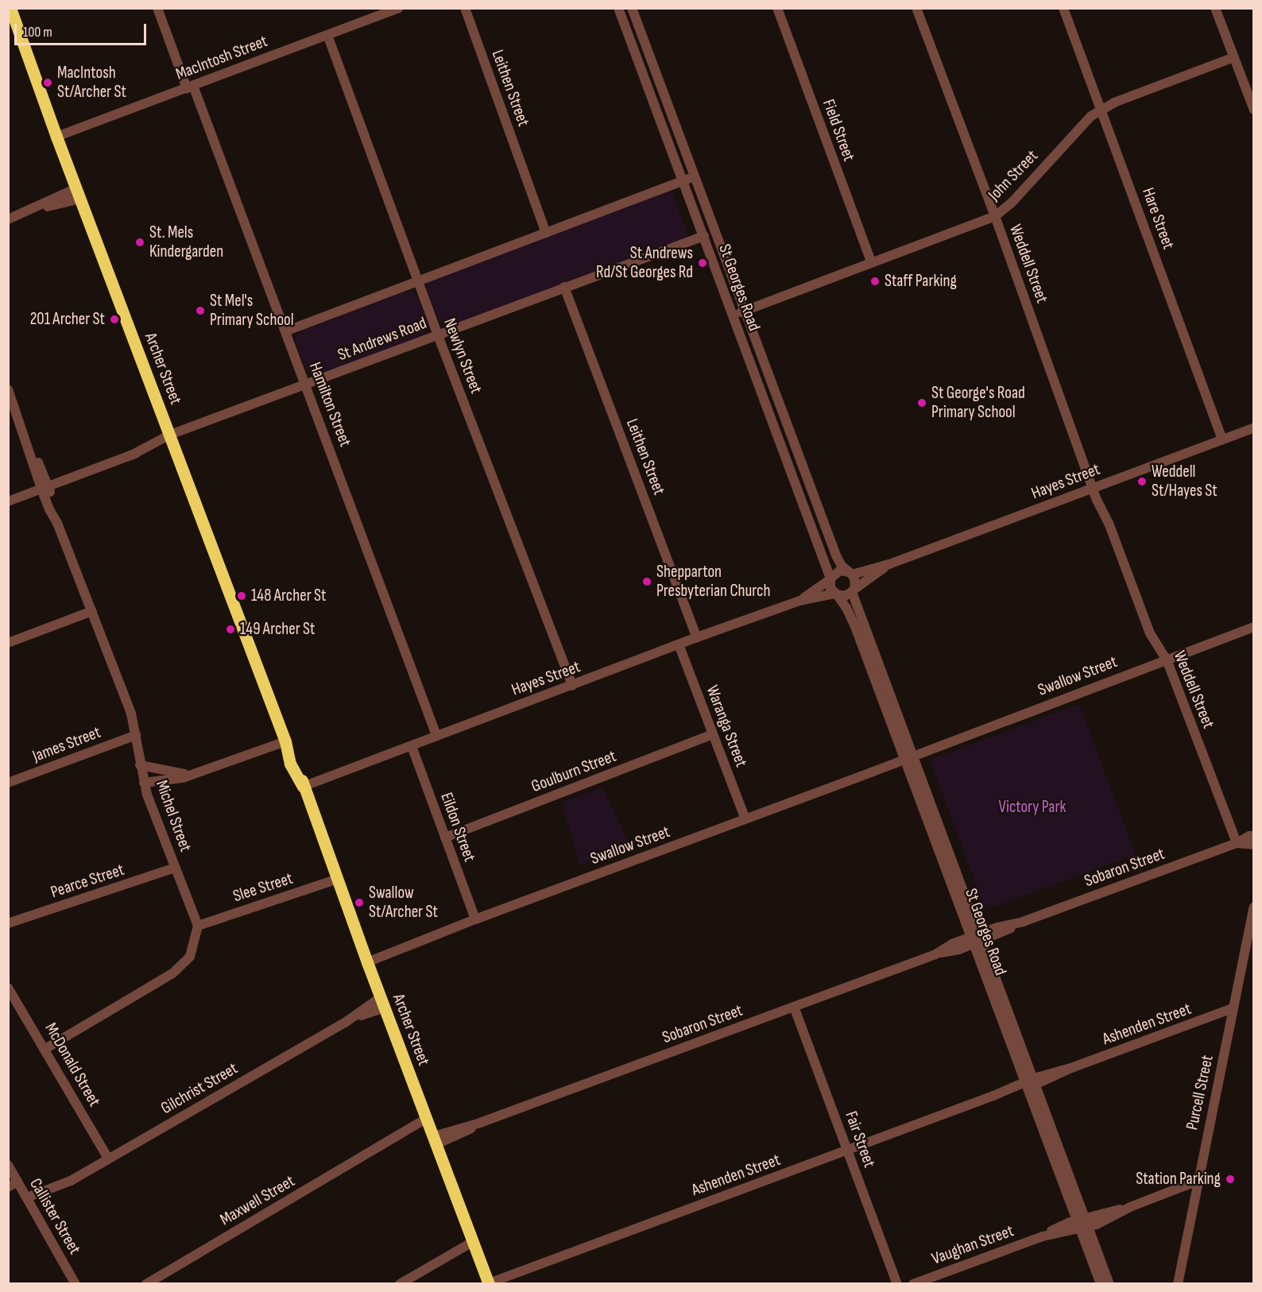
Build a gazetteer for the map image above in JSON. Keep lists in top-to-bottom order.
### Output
{
  "streets": {
    "main road": ["Archer Street"],
    "street": [
      "MacIntosh Street",
      "Leithen Street",
      "Field Street",
      "John Street",
      "Hare Street",
      "Weddell Street",
      "St Georges Road",
      "St Andrews Road",
      "Newlyn Street",
      "Hamilton Street",
      "Hayes Street",
      "Swallow Street",
      "Waranga Street",
      "James Street",
      "Goulburn Street",
      "Michel Street",
      "Eildon Street",
      "Sobaron Street",
      "Pearce Street",
      "Slee Street",
      "Ashenden Street",
      "McDonald Street",
      "Gilchrist Street",
      "Purcell Street",
      "Fair Street",
      "Maxwell Street",
      "Callister Street",
      "Vaughan Street"
    ]
  },
  "crossings": [
    ["MacIntosh Street", "Newlyn Street"],
    ["MacIntosh Street", "Archer Street"],
    ["MacIntosh Street", "Hamilton Street"],
    ["Leithen Street", "St Andrews Road"],
    ["Leithen Street", "Hayes Street"],
    ["Field Street", "John Street"],
    ["John Street", "Hare Street"],
    ["John Street", "Weddell Street"],
    ["John Street", "St Georges Road"],
    ["Hare Street", "Hayes Street"],
    ["Weddell Street", "Hayes Street"],
    ["Weddell Street", "Swallow Street"],
    ["Weddell Street", "Sobaron Street"],
    ["St Georges Road", "St Andrews Road"],
    ["St Georges Road", "Hayes Street"],
    ["St Georges Road", "Swallow Street"],
    ["St Georges Road", "Sobaron Street"],
    ["St Georges Road", "Ashenden Street"],
    ["St Georges Road", "Vaughan Street"],
    ["St Andrews Road", "Newlyn Street"],
    ["St Andrews Road", "Archer Street"],
    ["St Andrews Road", "Hamilton Street"],
    ["Newlyn Street", "Hayes Street"],
    ["Archer Street", "Hayes Street"],
    ["Archer Street", "Swallow Street"],
    ["Archer Street", "Sobaron Street"],
    ["Archer Street", "Slee Street"],
    ["Archer Street", "Ashenden Street"],
    ["Archer Street", "Gilchrist Street"],
    ["Archer Street", "Maxwell Street"],
    ["Hamilton Street", "Hayes Street"],
    ["Hayes Street", "Waranga Street"],
    ["Hayes Street", "Eildon Street"],
    ["Swallow Street", "Waranga Street"],
    ["Swallow Street", "Eildon Street"],
    ["Waranga Street", "Goulburn Street"],
    ["James Street", "Michel Street"],
    ["Goulburn Street", "Eildon Street"],
    ["Michel Street", "Pearce Street"],
    ["Michel Street", "Slee Street"],
    ["Sobaron Street", "Fair Street"],
    ["Sobaron Street", "Maxwell Street"],
    ["Ashenden Street", "Purcell Street"],
    ["Ashenden Street", "Fair Street"],
    ["McDonald Street", "Gilchrist Street"],
    ["Gilchrist Street", "Callister Street"],
    ["Purcell Street", "Vaughan Street"]
  ],
  "parks": ["Victory Park"],
  "places": [
    "MacIntosh St/Archer St",
    "St. Mels Kindergarden",
    "St Andrews Rd/St Georges Rd",
    "Staff Parking",
    "St Mel's Primary School",
    "201 Archer St",
    "St George's Road Primary School",
    "Weddell St/Hayes St",
    "Shepparton Presbyterian Church",
    "148 Archer St",
    "149 Archer St",
    "Swallow St/Archer St",
    "Station Parking"
  ],
  "scale_bar": "100 m"
}
